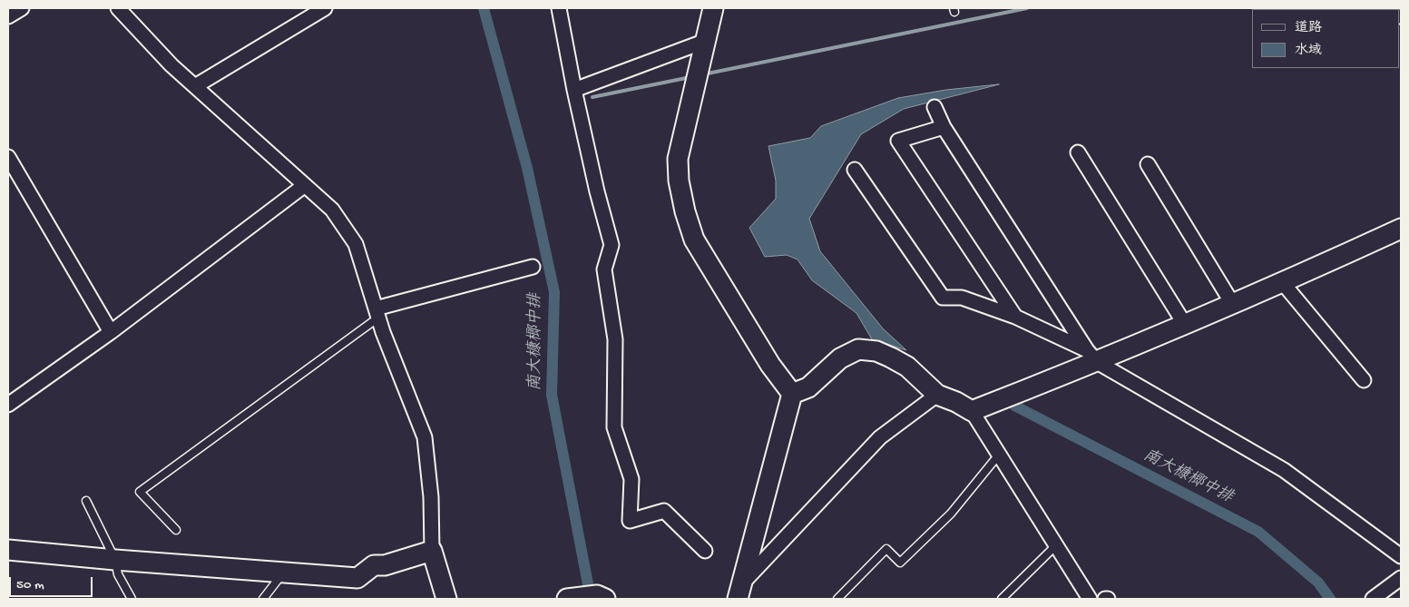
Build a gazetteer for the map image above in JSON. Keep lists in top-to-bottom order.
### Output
{
  "water": ["南大槺榔中排"],
  "legend": ["道路", "水域"],
  "scale_bar": "50 m"
}
